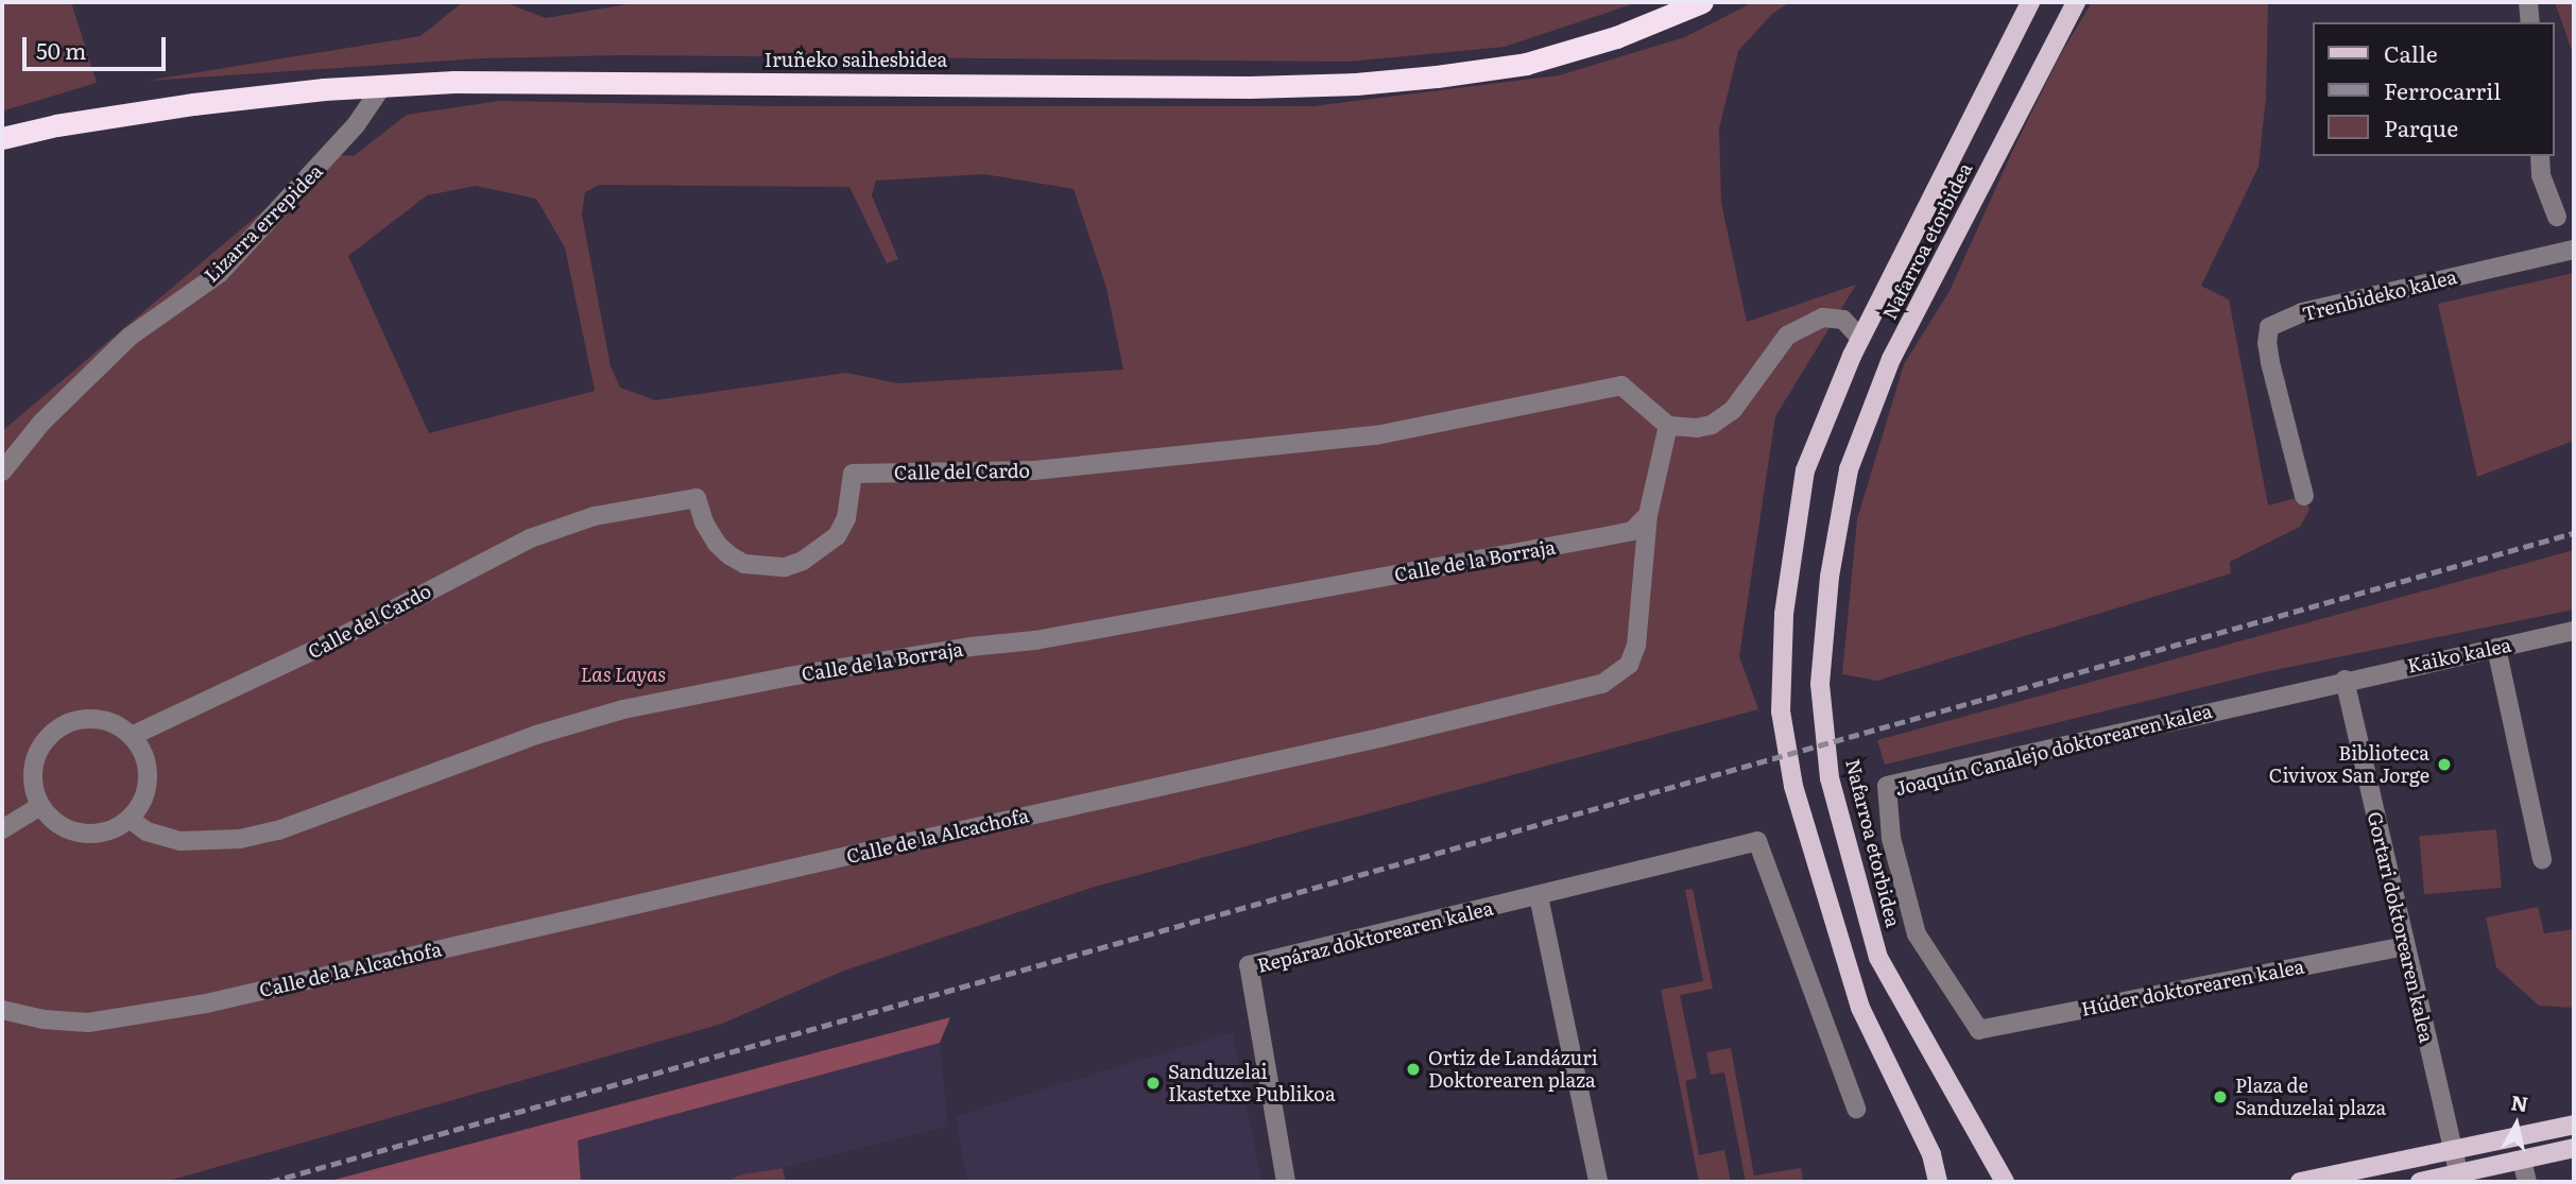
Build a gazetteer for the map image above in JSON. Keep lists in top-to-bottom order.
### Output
{
  "streets": {
    "highway": ["Iruñeko saihesbidea"],
    "main road": ["Nafarroa etorbidea"],
    "street": [
      "Lizarra errepidea",
      "Trenbideko kalea",
      "Calle del Cardo",
      "Calle de la Borraja",
      "Kaiko kalea",
      "Joaquín Canalejo doktorearen kalea",
      "Calle de la Alcachofa",
      "Gortari doktorearen kalea",
      "Repáraz doktorearen kalea",
      "Húder doktorearen kalea"
    ]
  },
  "crossings": [
    ["Iruñeko saihesbidea", "Lizarra errepidea"],
    ["Calle del Cardo", "Calle de la Borraja"],
    ["Calle del Cardo", "Calle de la Alcachofa"],
    ["Calle de la Borraja", "Calle de la Alcachofa"],
    ["Kaiko kalea", "Joaquín Canalejo doktorearen kalea"],
    ["Kaiko kalea", "Gortari doktorearen kalea"],
    ["Joaquín Canalejo doktorearen kalea", "Gortari doktorearen kalea"],
    ["Joaquín Canalejo doktorearen kalea", "Húder doktorearen kalea"],
    ["Gortari doktorearen kalea", "Húder doktorearen kalea"]
  ],
  "parks": ["Las Layas"],
  "places": [
    "Biblioteca Civivox San Jorge",
    "Ortiz de Landázuri Doktorearen plaza",
    "Sanduzelai Ikastetxe Publikoa",
    "Plaza de Sanduzelai plaza"
  ],
  "legend": ["Calle", "Ferrocarril", "Parque"],
  "scale_bar": "50 m",
  "north": "top"
}
